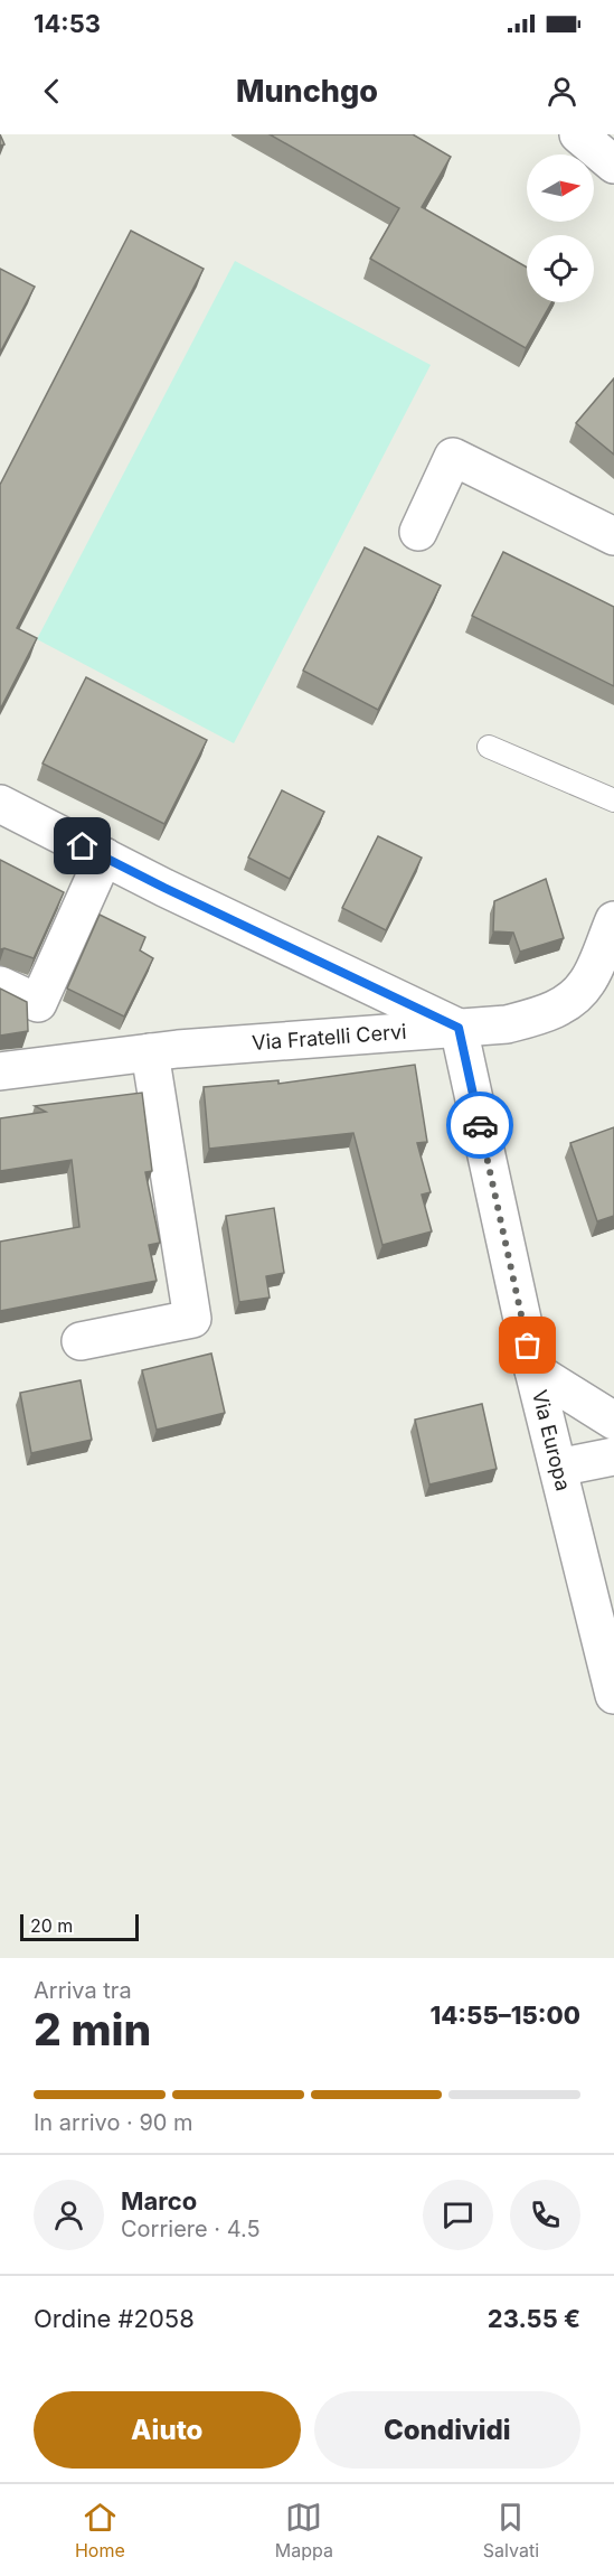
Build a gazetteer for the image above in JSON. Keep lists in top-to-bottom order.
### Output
{
  "streets": {
    "street": ["Via Fratelli Cervi", "Via Europa"]
  },
  "crossings": [
    ["Via Fratelli Cervi", "Via Europa"]
  ],
  "scale_bar": "20 m",
  "north": "right",
  "page": {
    "status": "14:53",
    "header": "Munchgo",
    "scale": "20 m",
    "heading": ["2 min", "Arriva tra", "14:55–15:00"],
    "panel": [
      "Marco",
      "Corriere · 4.5",
      "Ordine #2058",
      "23.55 €"
    ],
    "bar": "In arrivo · 90 m",
    "buttons": ["Aiuto", "Condividi"],
    "tabs": ["Home", "Mappa", "Salvati"]
  }
}
